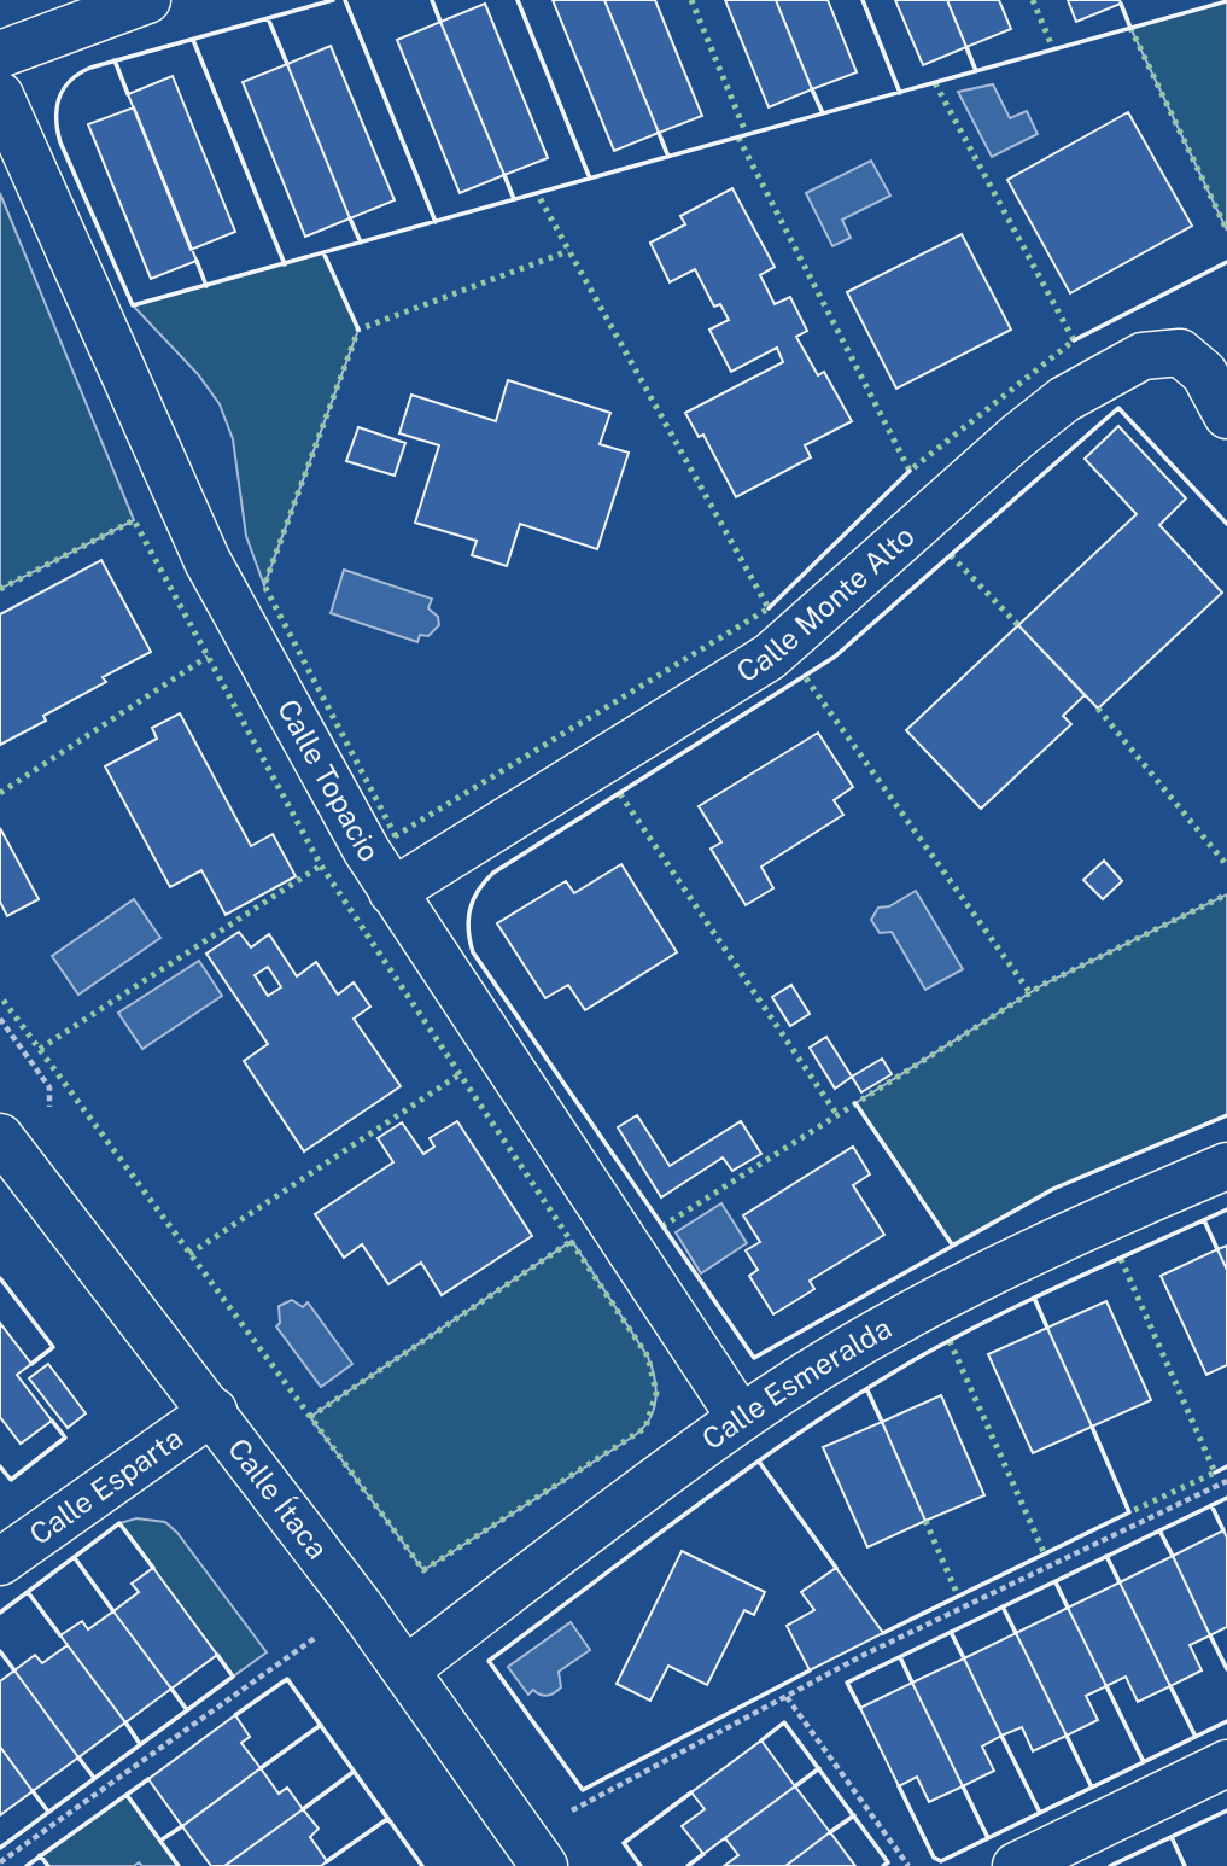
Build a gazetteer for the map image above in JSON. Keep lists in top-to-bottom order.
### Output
{
  "streets": {
    "street": [
      "Calle Monte Alto",
      "Calle Topacio",
      "Calle Esmeralda",
      "Calle Esparta",
      "Calle Ítaca"
    ]
  },
  "crossings": [
    ["Calle Monte Alto", "Calle Topacio"],
    ["Calle Topacio", "Calle Esmeralda"],
    ["Calle Esmeralda", "Calle Ítaca"],
    ["Calle Esparta", "Calle Ítaca"]
  ]
}
